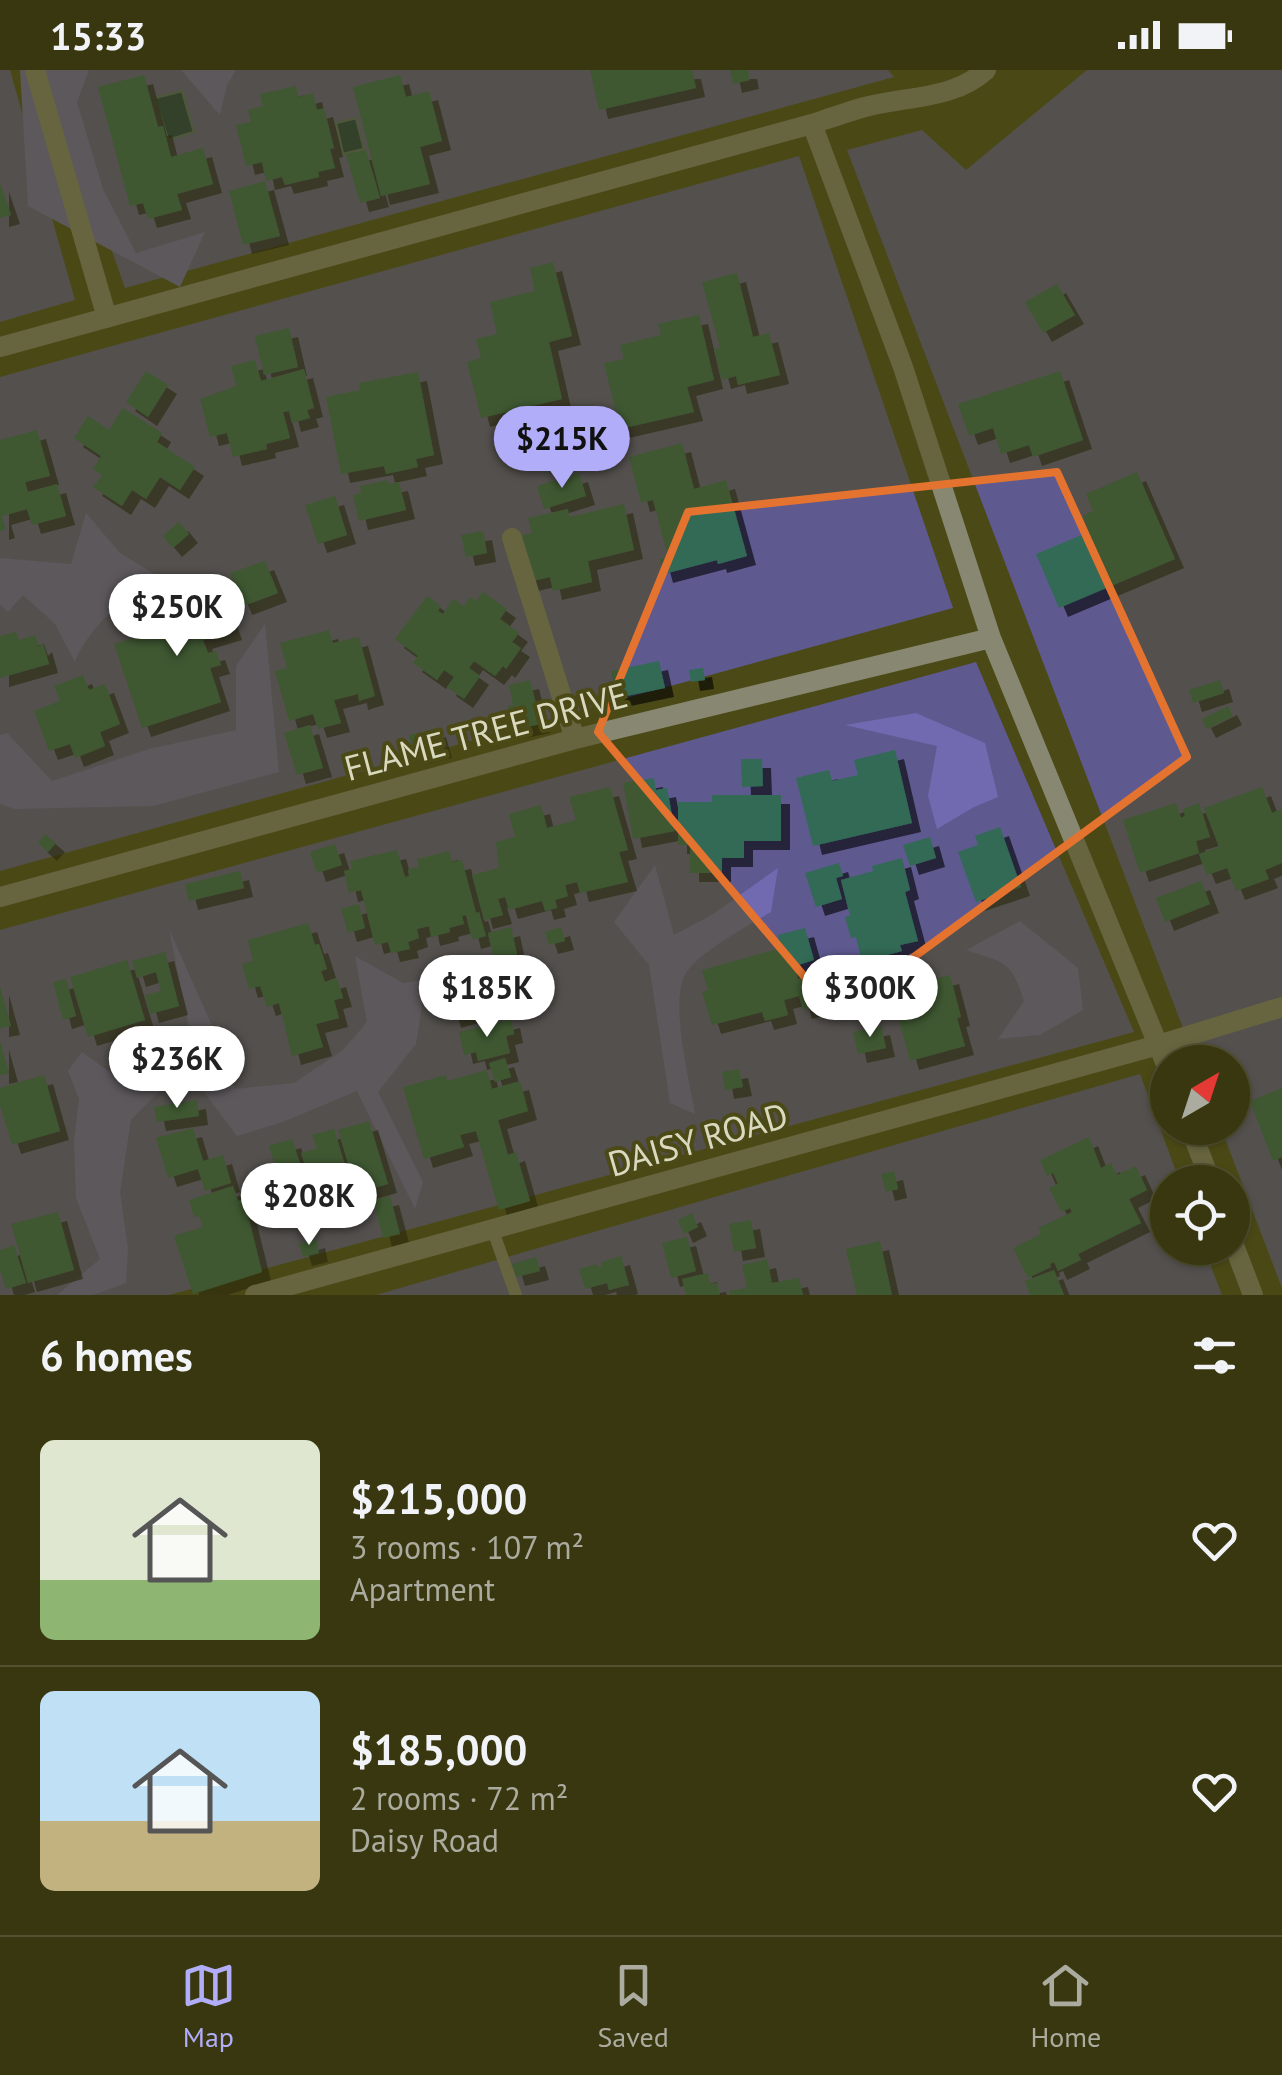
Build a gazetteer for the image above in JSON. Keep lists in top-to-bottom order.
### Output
{
  "streets": {
    "street": ["FLAME TREE DRIVE", "DAISY ROAD"]
  },
  "north": "top right",
  "page": {
    "status": "15:33",
    "price": [
      "$215K",
      "$250K",
      "$185K",
      "$300K",
      "$236K",
      "$208K"
    ],
    "heading": "6 homes",
    "list": [
      {
        "name": "$215,000",
        "note": "3 rooms · 107 m² · Apartment"
      },
      {
        "name": "$185,000",
        "note": "2 rooms · 72 m² · Daisy Road"
      }
    ],
    "tabs": ["Map", "Saved", "Home"]
  }
}
